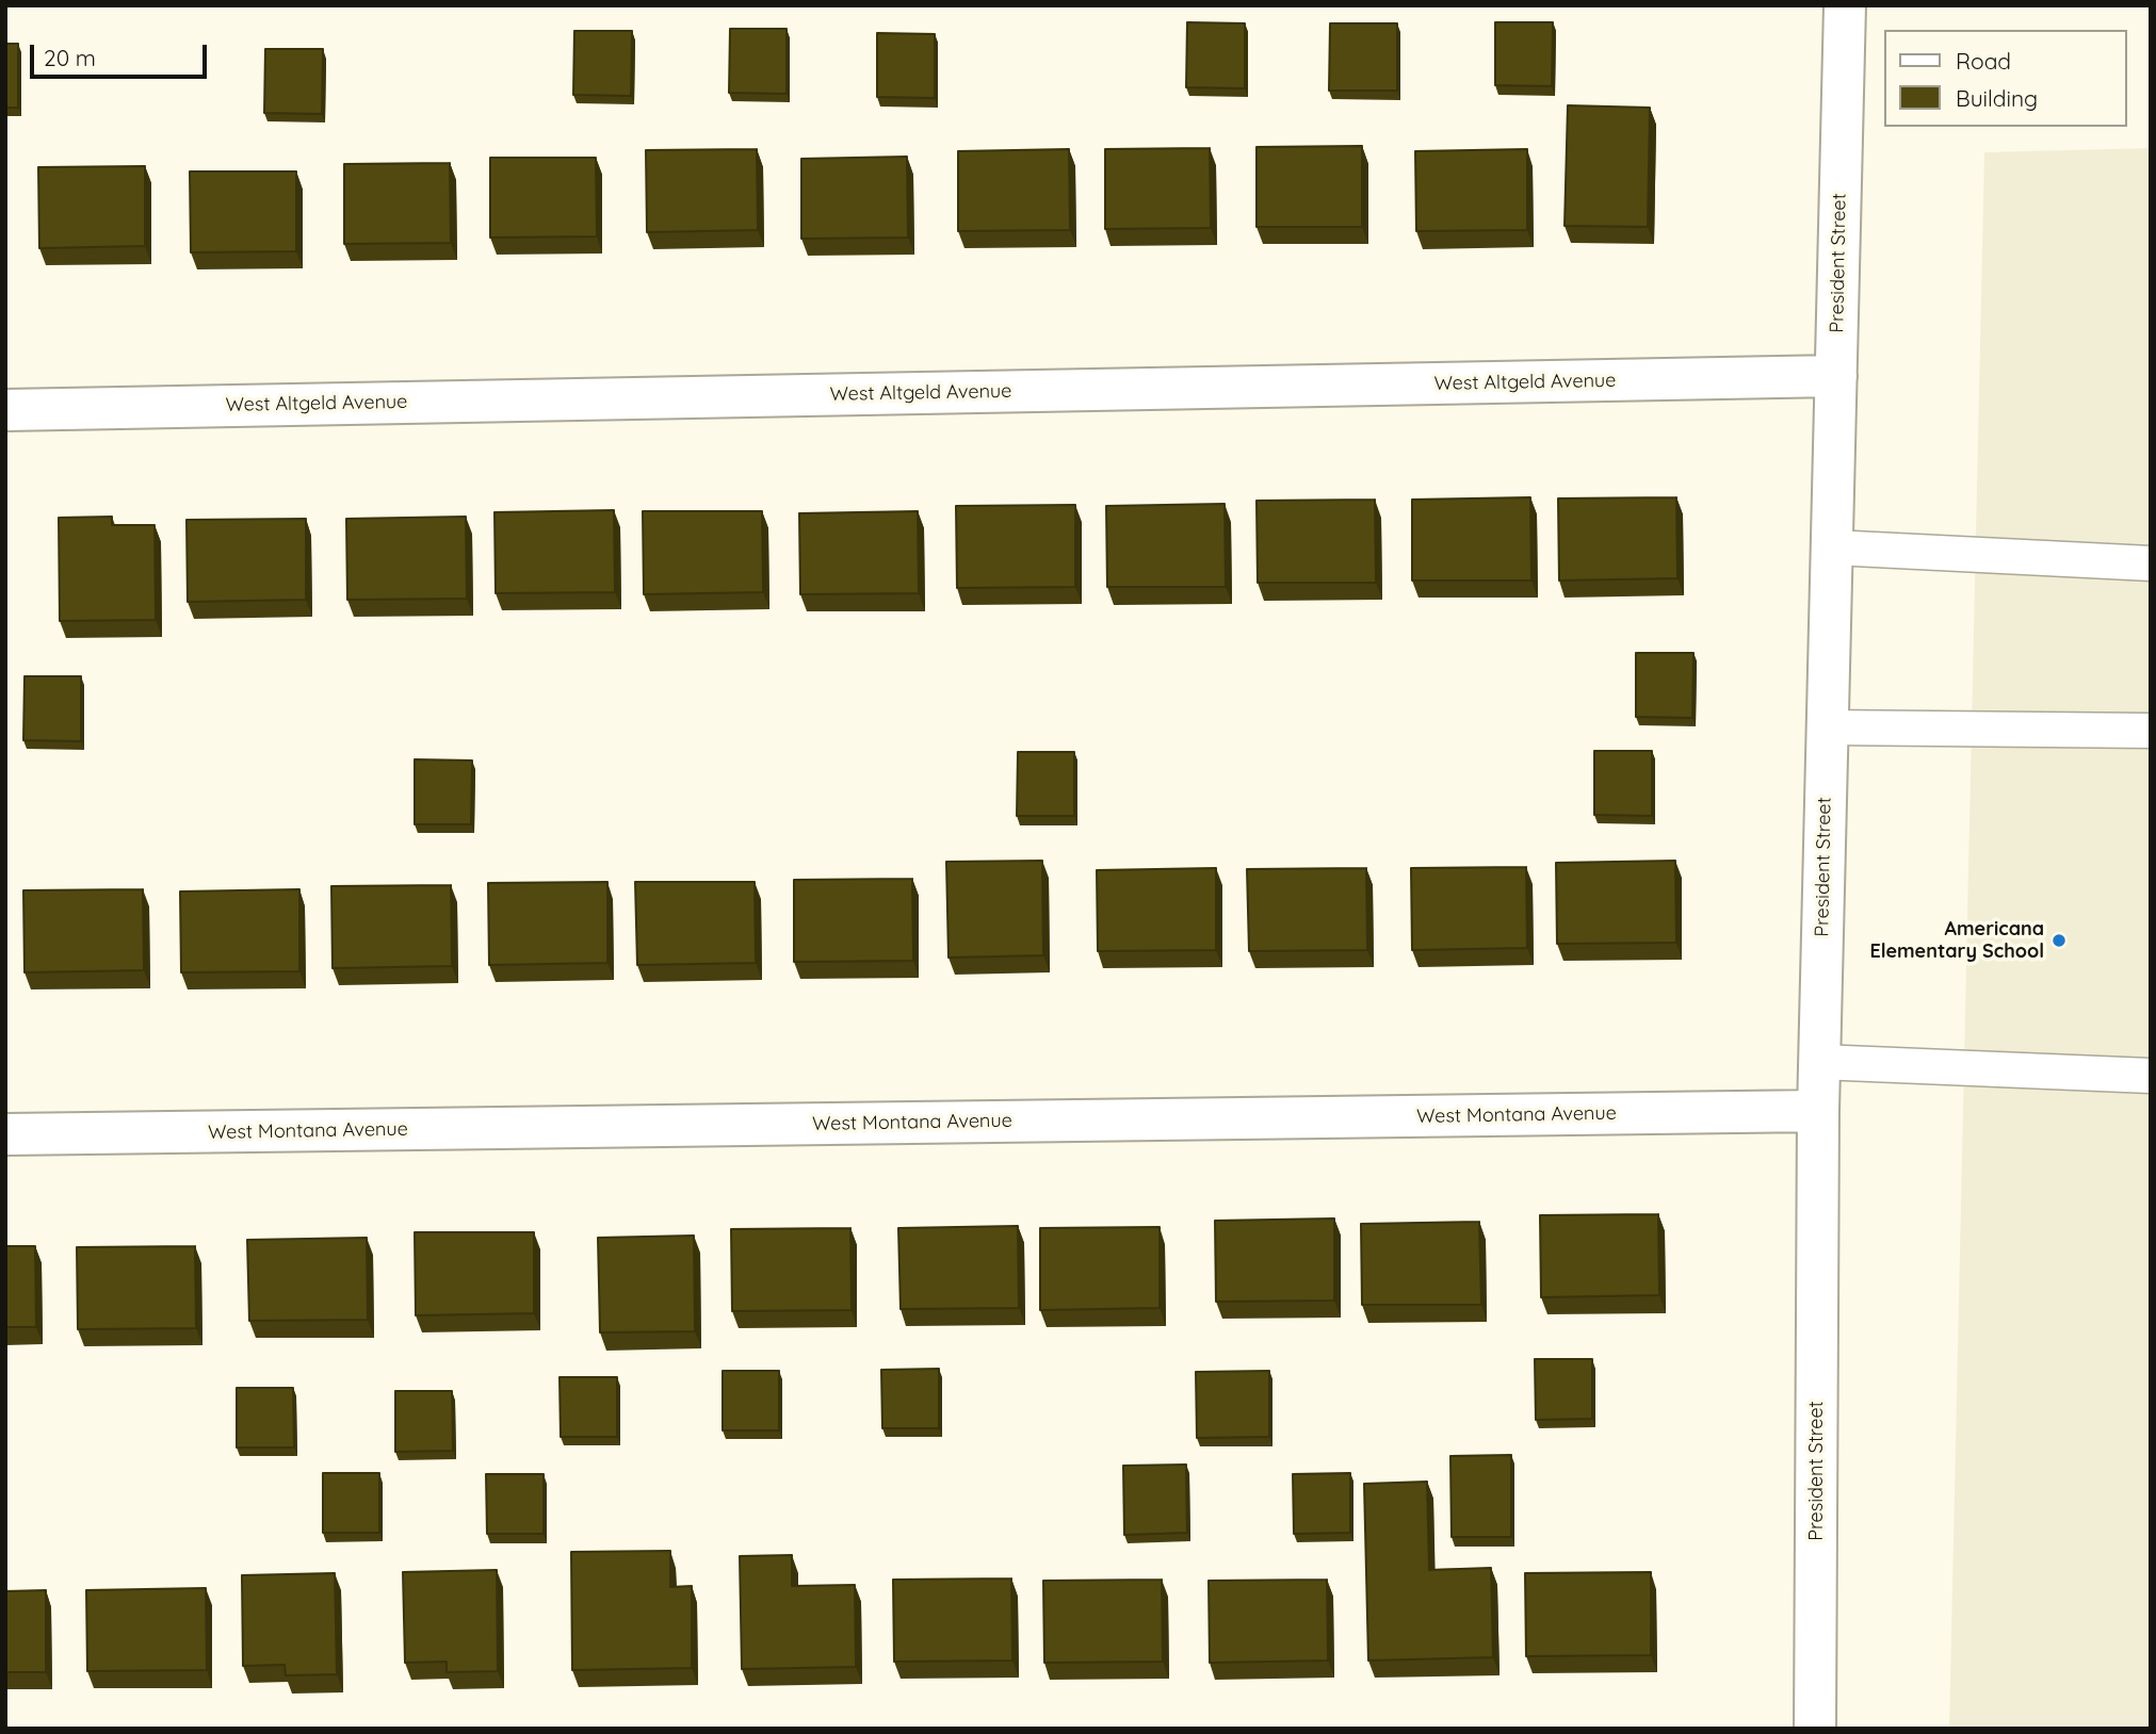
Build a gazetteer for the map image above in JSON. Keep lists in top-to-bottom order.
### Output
{
  "streets": {
    "street": ["President Street", "West Altgeld Avenue", "West Montana Avenue"]
  },
  "crossings": [
    ["President Street", "West Altgeld Avenue"],
    ["President Street", "West Montana Avenue"]
  ],
  "places": ["Americana Elementary School"],
  "legend": ["Road", "Building"],
  "scale_bar": "20 m"
}
